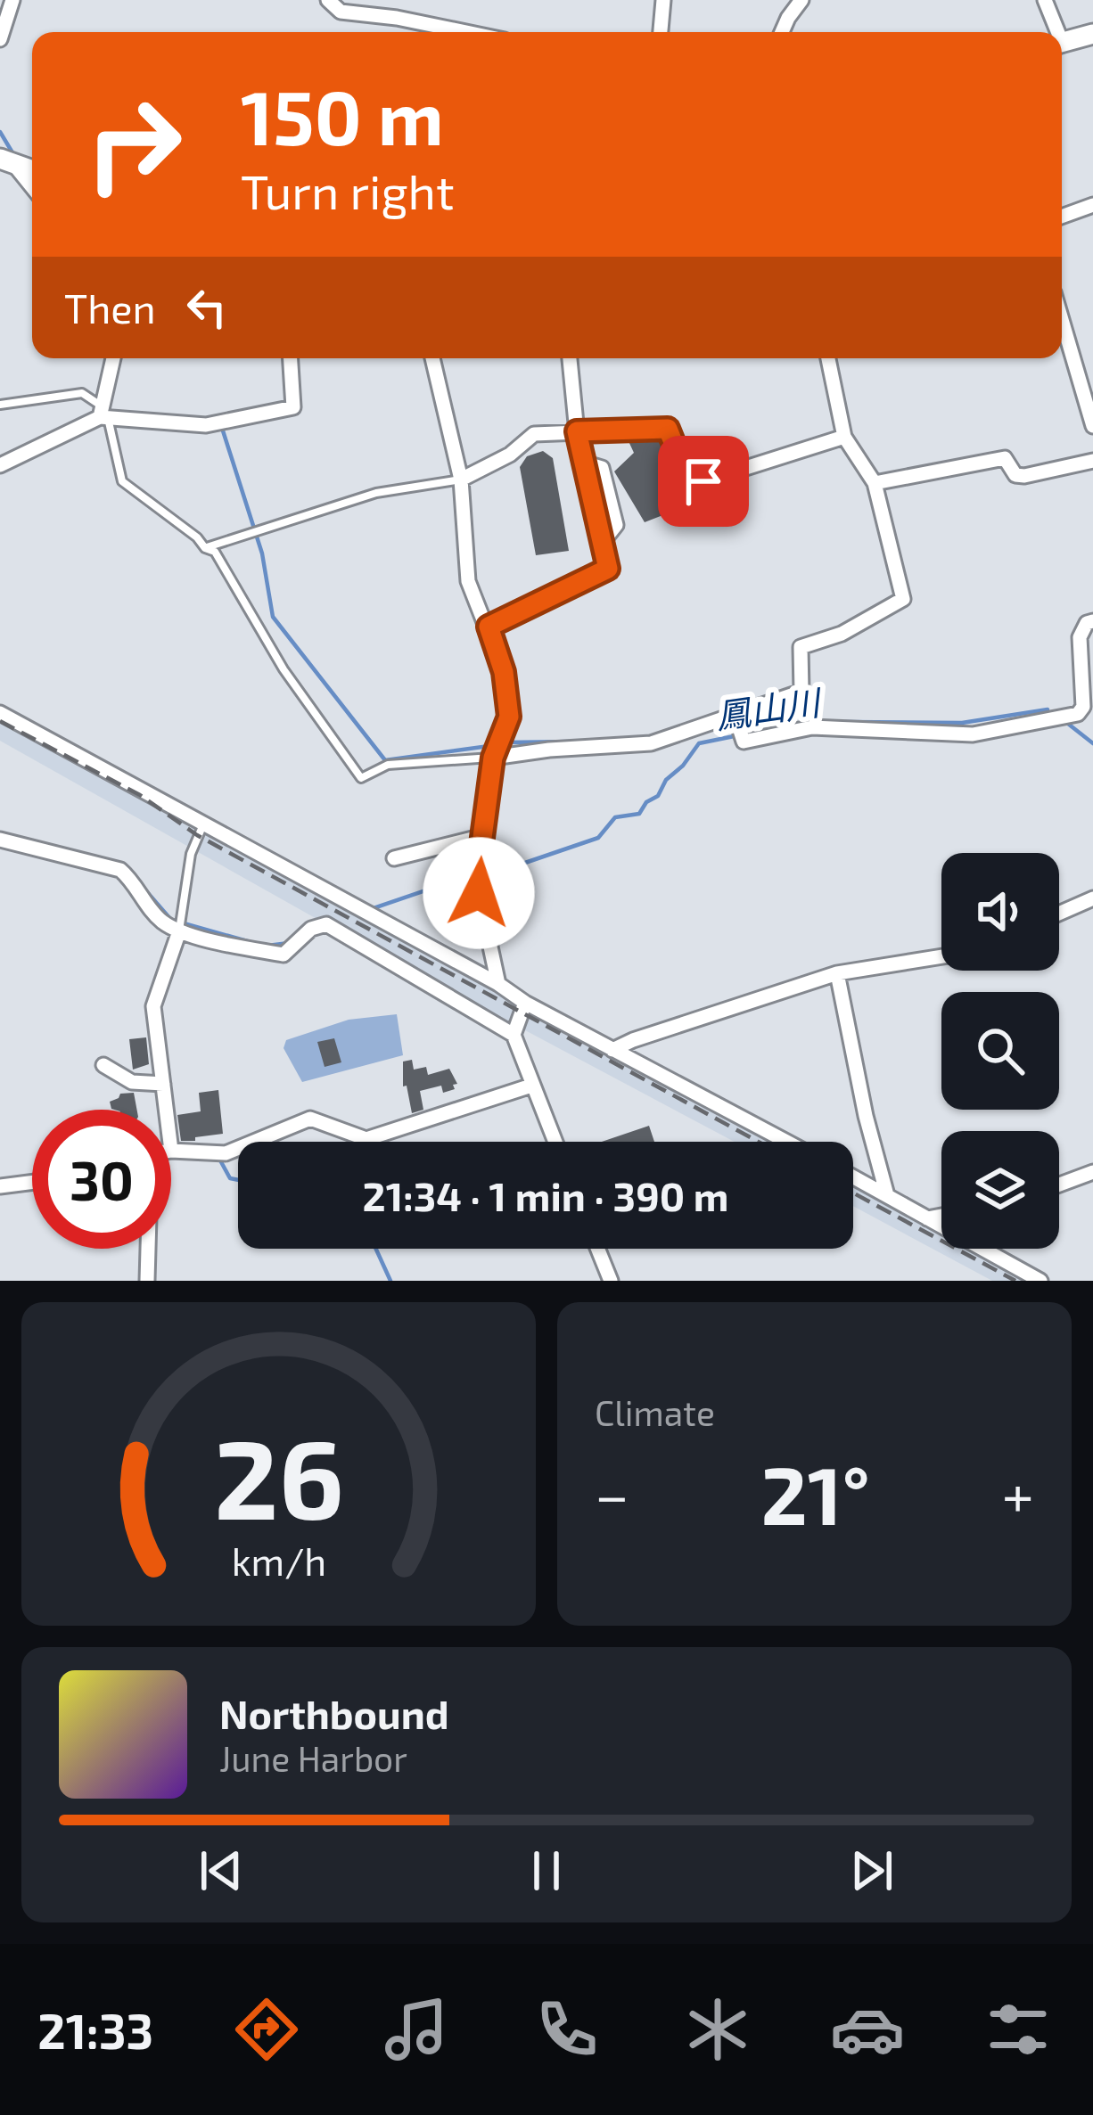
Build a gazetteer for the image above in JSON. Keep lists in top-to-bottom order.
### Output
{
  "water": ["鳳山川"],
  "page": {
    "turn": ["150 m", "Turn right"],
    "then": "Then",
    "limit": "30",
    "trip": "21:34 · 1 min · 390 m",
    "tile": "Climate",
    "heat": ["−", "21°", "+"],
    "song": ["Northbound", "June Harbor"],
    "tabs": "21:33",
    "gauge": ["26", "km/h"]
  }
}
